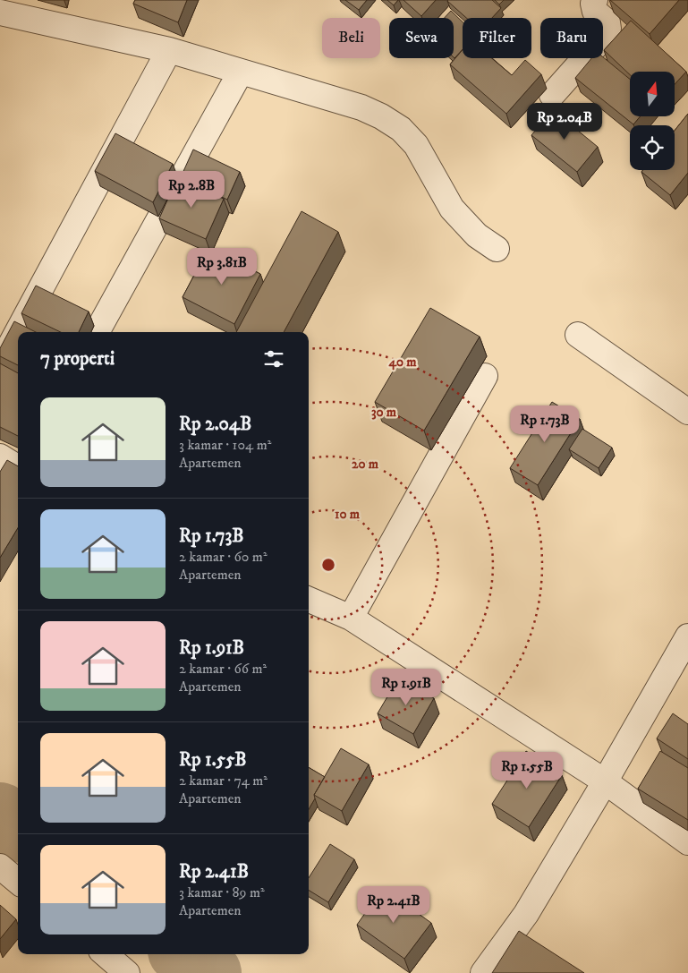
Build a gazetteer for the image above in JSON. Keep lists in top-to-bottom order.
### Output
{
  "north": "top",
  "page": {
    "chip": [
      "Beli",
      "Sewa",
      "Filter",
      "Baru"
    ],
    "price": [
      "Rp 2.04B",
      "Rp 2.8B",
      "Rp 3.81B",
      "Rp 1.73B",
      "Rp 1.91B",
      "Rp 1.55B",
      "Rp 2.41B"
    ],
    "heading": "7 properti",
    "list": [
      {
        "name": "Rp 2.04B",
        "note": "3 kamar · 104 m² · Apartemen"
      },
      {
        "name": "Rp 1.73B",
        "note": "2 kamar · 60 m² · Apartemen"
      },
      {
        "name": "Rp 1.91B",
        "note": "2 kamar · 66 m² · Apartemen"
      },
      {
        "name": "Rp 1.55B",
        "note": "2 kamar · 74 m² · Apartemen"
      },
      {
        "name": "Rp 2.41B",
        "note": "3 kamar · 89 m² · Apartemen"
      }
    ]
  },
  "rings": [
    "40 m",
    "30 m",
    "20 m",
    "10 m"
  ]
}
